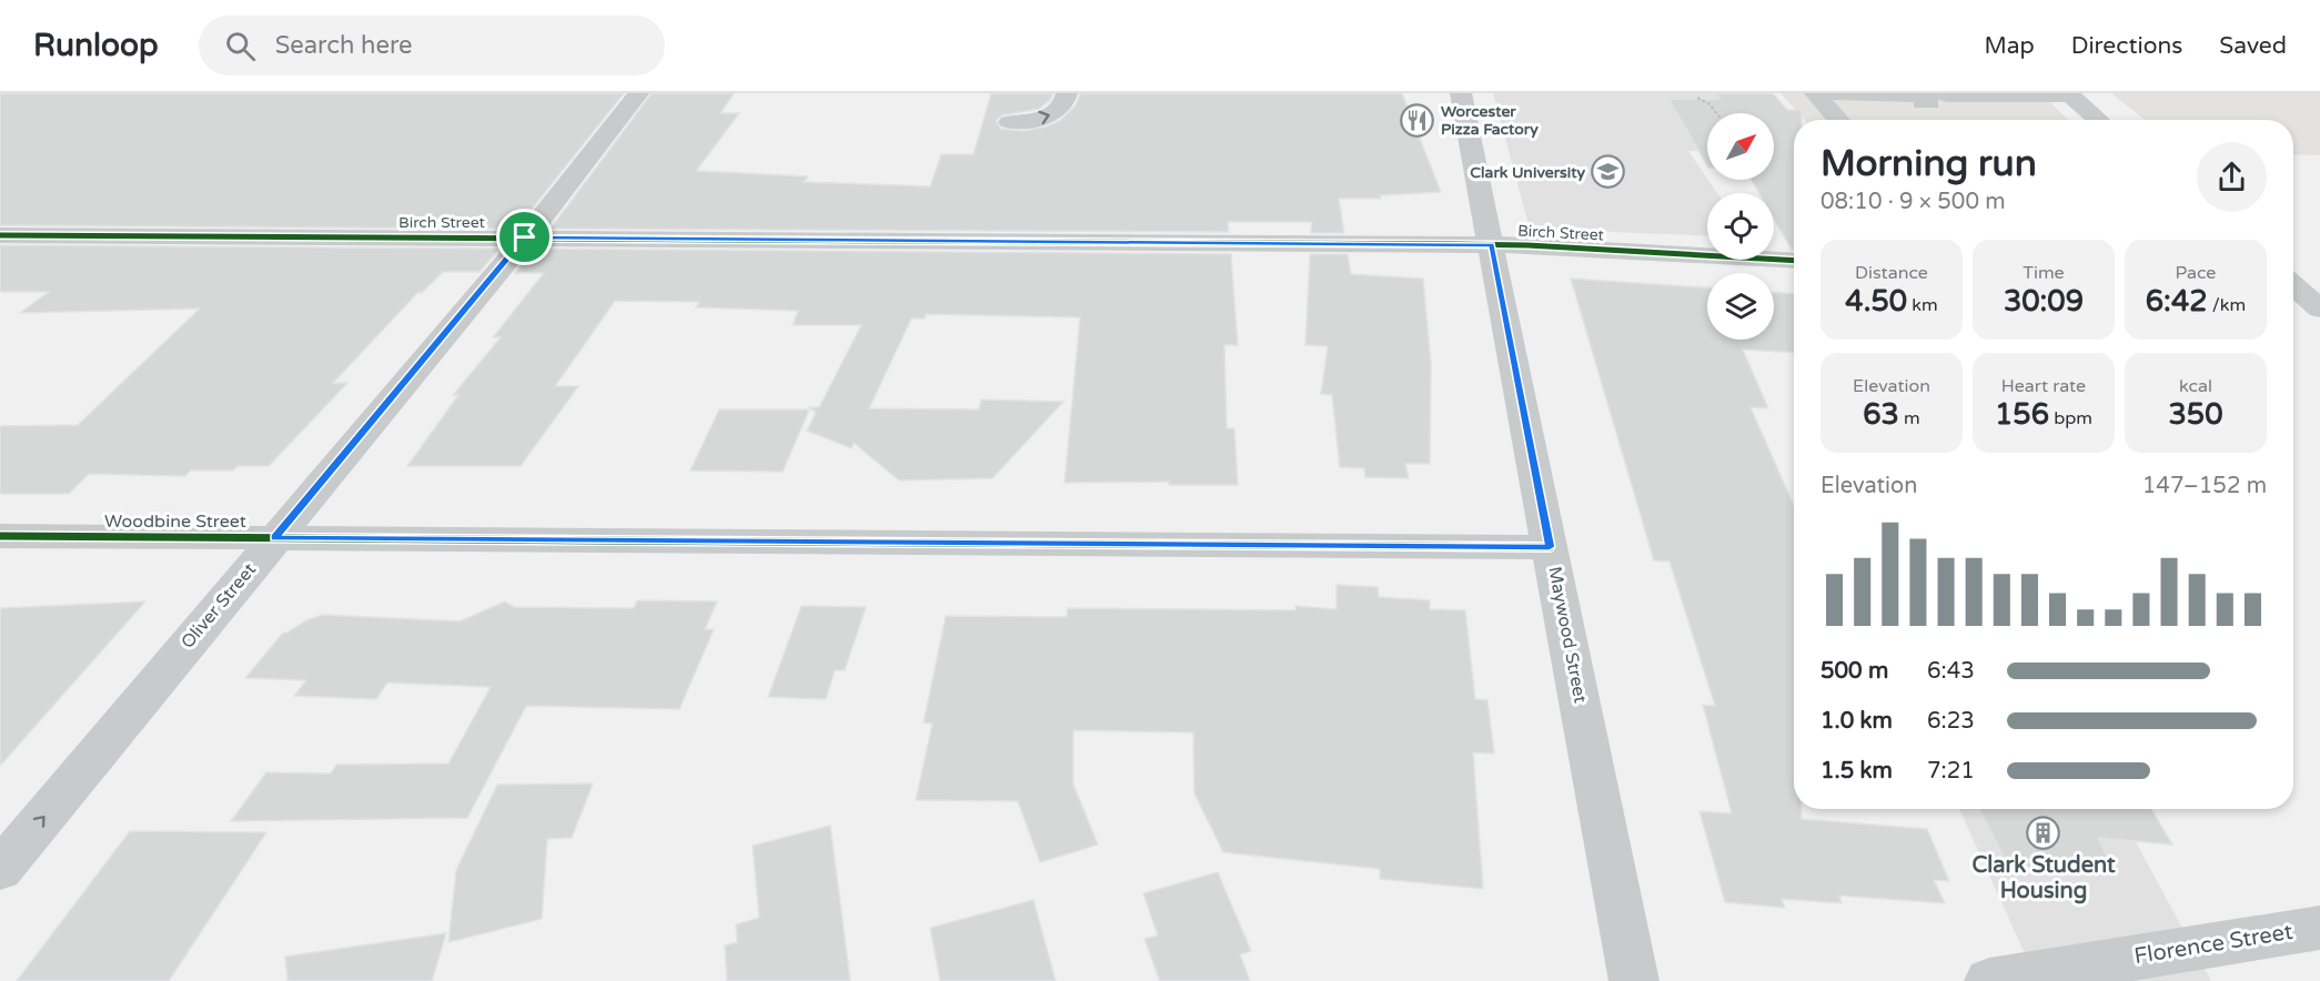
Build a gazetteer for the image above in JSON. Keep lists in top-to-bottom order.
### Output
{
  "streets": {
    "street": [
      "Birch Street",
      "Woodbine Street",
      "Oliver Street",
      "Maywood Street",
      "Florence Street"
    ]
  },
  "crossings": [
    ["Birch Street", "Oliver Street"],
    ["Birch Street", "Maywood Street"],
    ["Woodbine Street", "Oliver Street"],
    ["Woodbine Street", "Maywood Street"]
  ],
  "one_way": ["Oliver Street"],
  "places": {
    "restaurant": ["Worcester Pizza Factory"],
    "school or university": ["Clark University"],
    "building": ["Clark Student Housing"]
  },
  "north": "top right",
  "page": {
    "header": "Runloop",
    "search": "Search here",
    "nav": ["Map", "Directions", "Saved"],
    "heading": ["Morning run", "08:10 · 9 × 500 m"],
    "stats": [
      ["Distance", "4.50 km"],
      ["Time", "30:09"],
      ["Pace", "6:42 /km"],
      ["Elevation", "63 m"],
      ["Heart rate", "156 bpm"],
      ["kcal", "350"]
    ],
    "chart": ["Elevation", "147–152 m"],
    "list": [
      {
        "name": "500 m",
        "note": "6:43"
      },
      {
        "name": "1.0 km",
        "note": "6:23"
      },
      {
        "name": "1.5 km",
        "note": "7:21"
      }
    ]
  }
}
